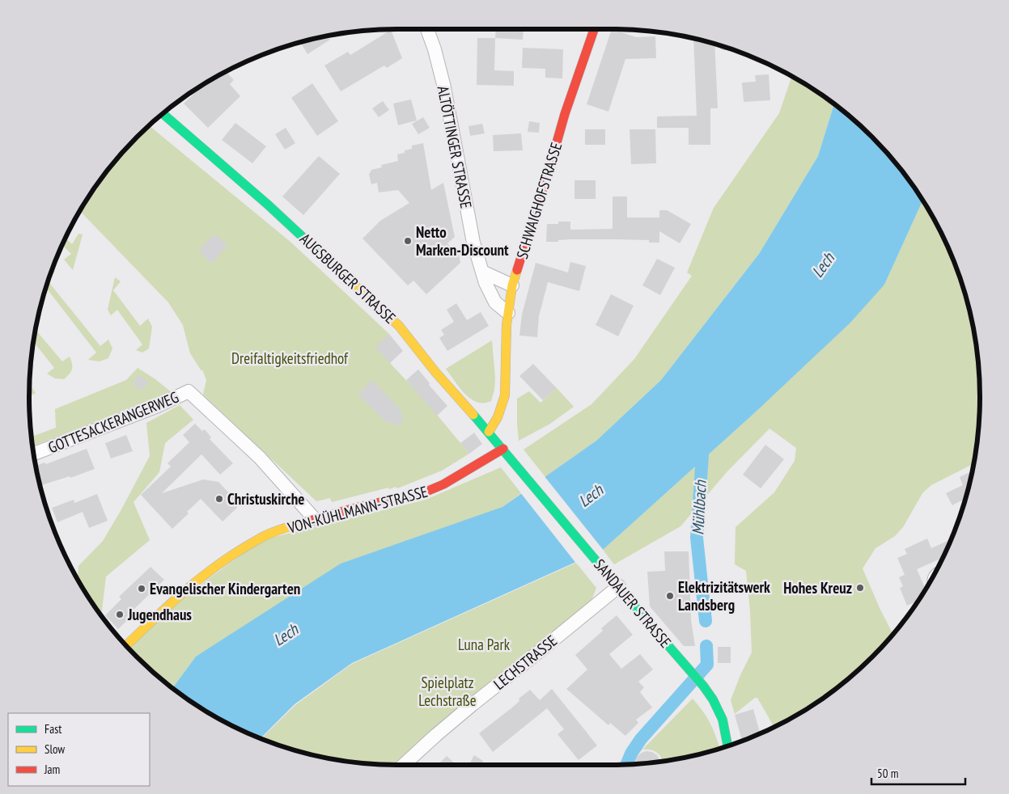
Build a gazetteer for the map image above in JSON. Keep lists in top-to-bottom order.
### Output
{
  "streets": {
    "street": [
      "ALTÖTTINGER STRASSE",
      "SCHWAIGHOFSTRASSE",
      "AUGSBURGER STRASSE",
      "GOTTESACKERANGERWEG",
      "VON-KÜHLMANN-STRASSE",
      "SANDAUER STRASSE",
      "LECHSTRASSE"
    ]
  },
  "crossings": [
    ["ALTÖTTINGER STRASSE", "SCHWAIGHOFSTRASSE"],
    ["SCHWAIGHOFSTRASSE", "AUGSBURGER STRASSE"],
    ["AUGSBURGER STRASSE", "VON-KÜHLMANN-STRASSE"],
    ["AUGSBURGER STRASSE", "SANDAUER STRASSE"],
    ["GOTTESACKERANGERWEG", "VON-KÜHLMANN-STRASSE"],
    ["SANDAUER STRASSE", "LECHSTRASSE"]
  ],
  "water": ["Lech", "Mühlbach"],
  "parks": ["Dreifaltigkeitsfriedhof", "Luna Park", "Spielplatz Lechstraße"],
  "places": [
    "Netto Marken-Discount",
    "Christuskirche",
    "Hohes Kreuz",
    "Evangelischer Kindergarten",
    "Elektrizitätswerk Landsberg",
    "Jugendhaus"
  ],
  "legend": ["Fast", "Slow", "Jam"],
  "scale_bar": "50 m"
}
